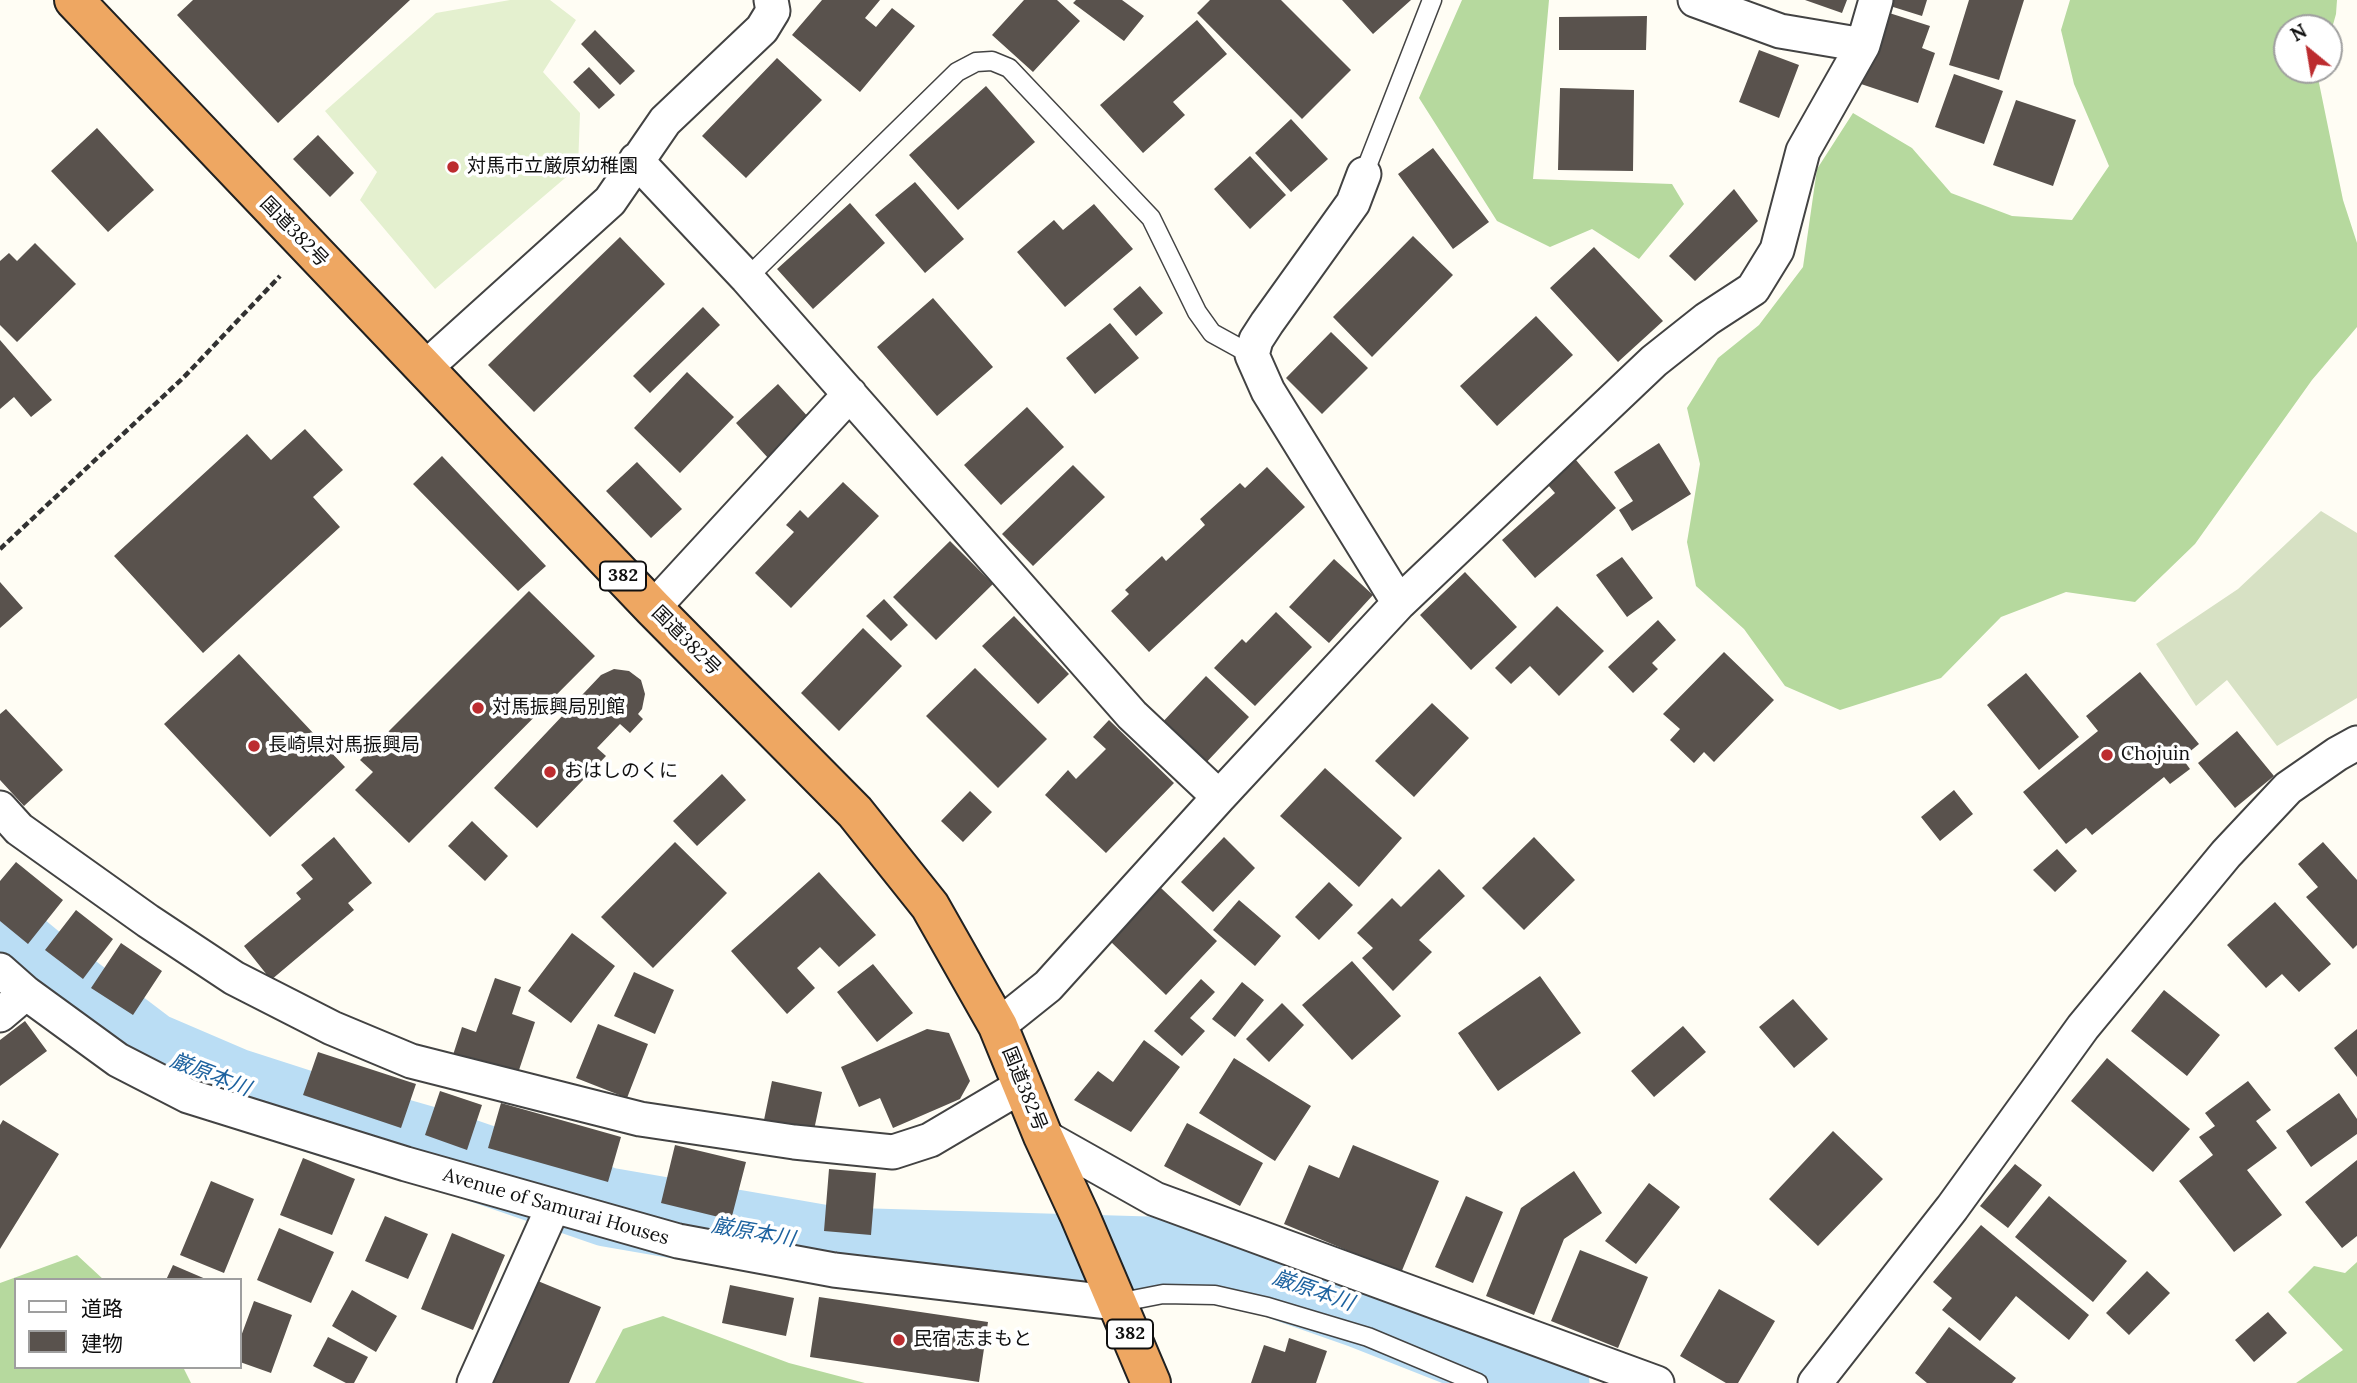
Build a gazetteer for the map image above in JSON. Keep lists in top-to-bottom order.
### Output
{
  "streets": {
    "highway": ["国道382号", "382"],
    "street": ["Avenue of Samurai Houses"]
  },
  "crossings": [
    ["国道382号", "Avenue of Samurai Houses"]
  ],
  "water": ["厳原本川"],
  "places": [
    "対馬市立厳原幼稚園",
    "対馬振興局別館",
    "長崎県対馬振興局",
    "Chojuin",
    "おはしのくに",
    "民宿 志まもと"
  ],
  "legend": ["道路", "建物"],
  "north": "top left"
}
